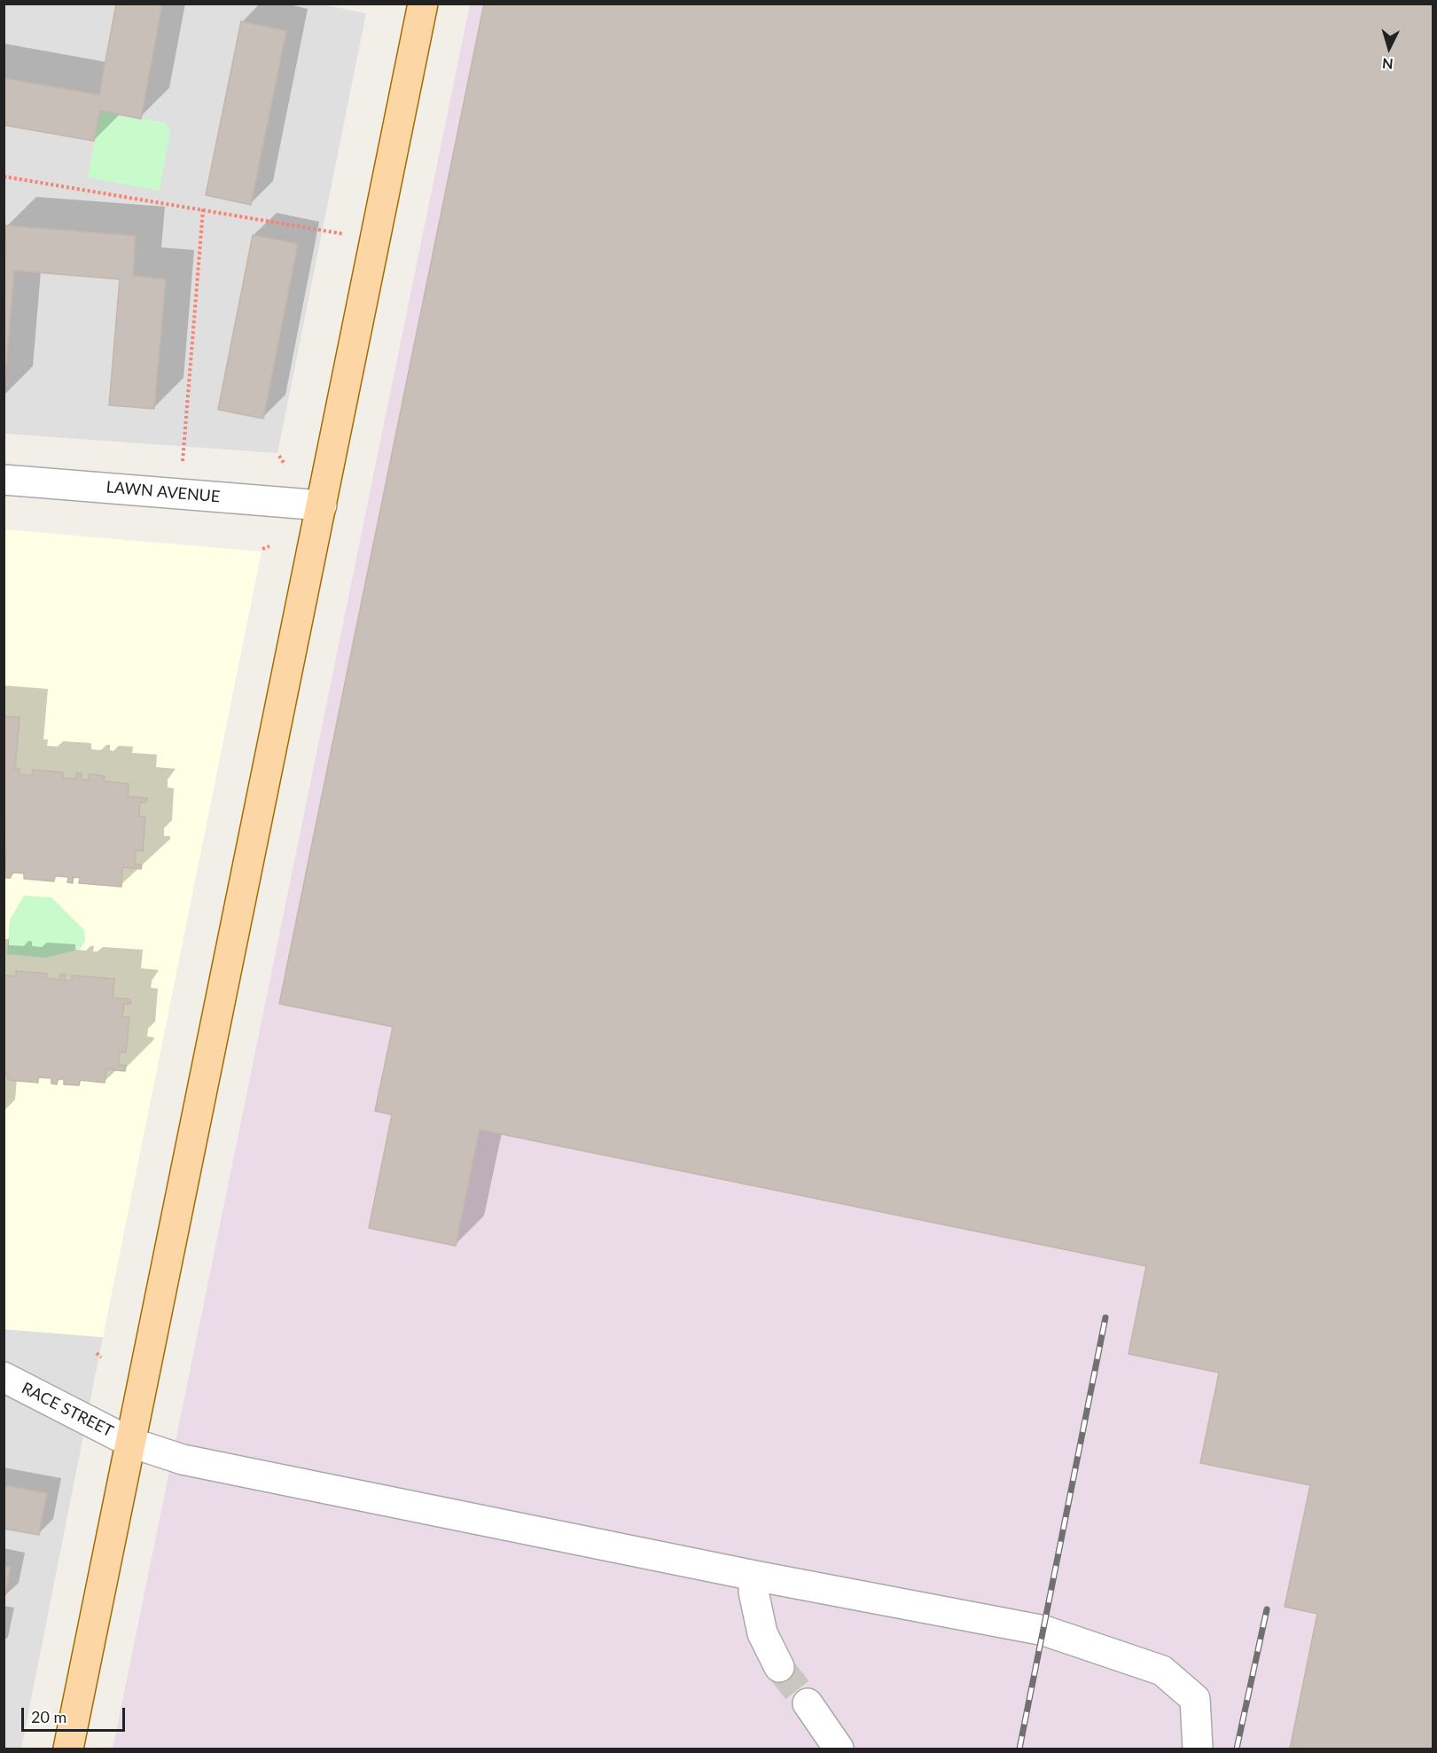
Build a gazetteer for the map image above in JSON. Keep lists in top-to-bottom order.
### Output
{
  "streets": {
    "street": ["LAWN AVENUE", "RACE STREET"]
  },
  "scale_bar": "20 m",
  "north": "bottom"
}
